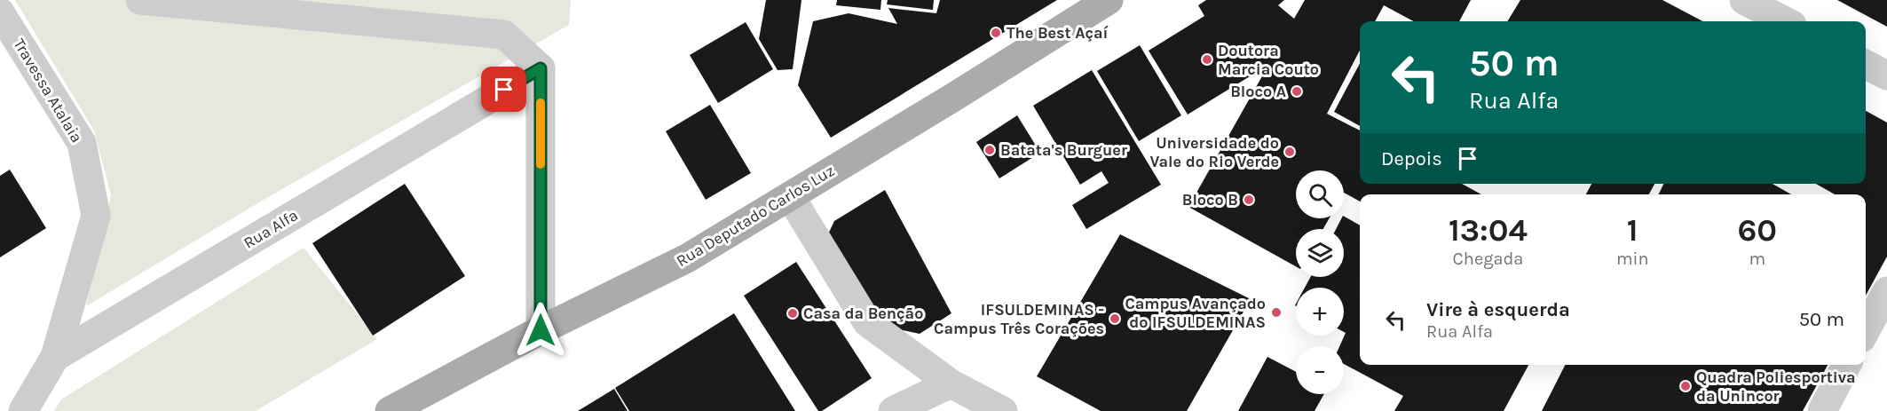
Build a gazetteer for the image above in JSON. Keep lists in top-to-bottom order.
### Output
{
  "streets": {
    "main road": ["Rua Deputado Carlos Luz"],
    "street": ["Travessa Atalaia", "Rua Alfa"]
  },
  "crossings": [
    ["Travessa Atalaia", "Rua Alfa"]
  ],
  "places": [
    "The Best Açaí",
    "Doutora Marcia Couto",
    "Bloco A",
    "Batata's Burguer",
    "Universidade do Vale do Rio Verde",
    "Bloco B",
    "Campus Avançado do IFSULDEMINAS",
    "Casa da Benção",
    "IFSULDEMINAS - Campus Três Corações",
    "Quadra Poliesportiva da Unincor"
  ],
  "page": {
    "turn": ["50 m", "Rua Alfa"],
    "then": "Depois",
    "map_buttons": ["+", "−"],
    "eta": [
      "13:04",
      "Chegada",
      "1",
      "min",
      "60",
      "m"
    ],
    "list": [
      {
        "name": "Vire à esquerda",
        "note": "Rua Alfa",
        "value": "50 m"
      }
    ]
  }
}
